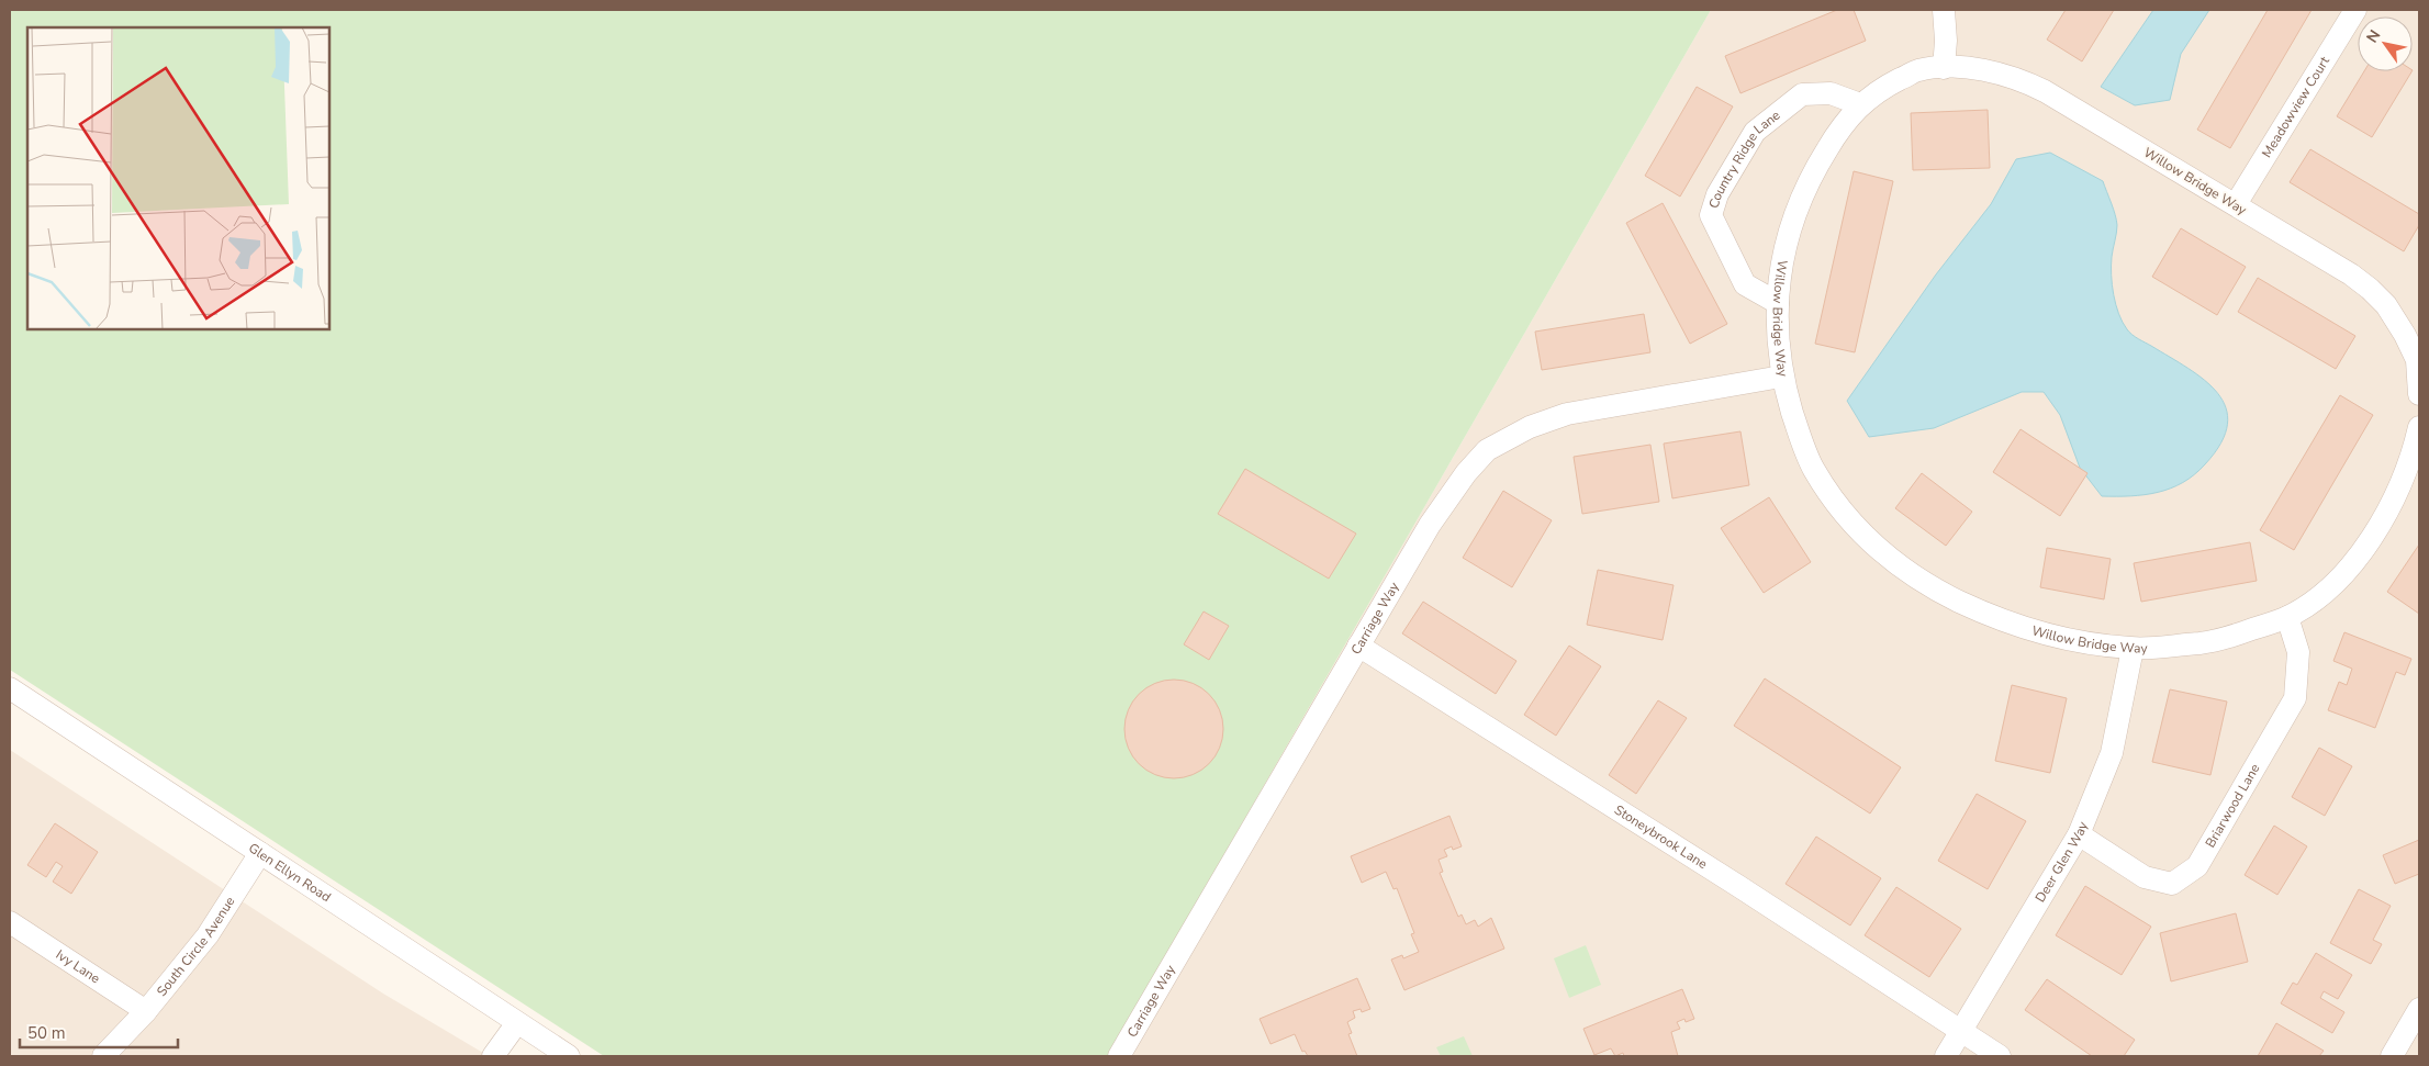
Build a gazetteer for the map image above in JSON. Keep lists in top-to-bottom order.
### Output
{
  "streets": {
    "street": [
      "Meadowview Court",
      "Country Ridge Lane",
      "Willow Bridge Way",
      "Carriage Way",
      "Briarwood Lane",
      "Stoneybrook Lane",
      "Deer Glen Way",
      "Glen Ellyn Road",
      "South Circle Avenue",
      "Ivy Lane"
    ]
  },
  "crossings": [
    ["Meadowview Court", "Willow Bridge Way"],
    ["Country Ridge Lane", "Willow Bridge Way"],
    ["Willow Bridge Way", "Carriage Way"],
    ["Willow Bridge Way", "Briarwood Lane"],
    ["Willow Bridge Way", "Deer Glen Way"],
    ["Carriage Way", "Stoneybrook Lane"],
    ["Briarwood Lane", "Deer Glen Way"],
    ["Stoneybrook Lane", "Deer Glen Way"],
    ["Glen Ellyn Road", "South Circle Avenue"],
    ["South Circle Avenue", "Ivy Lane"]
  ],
  "scale_bar": "50 m",
  "north": "top left"
}
